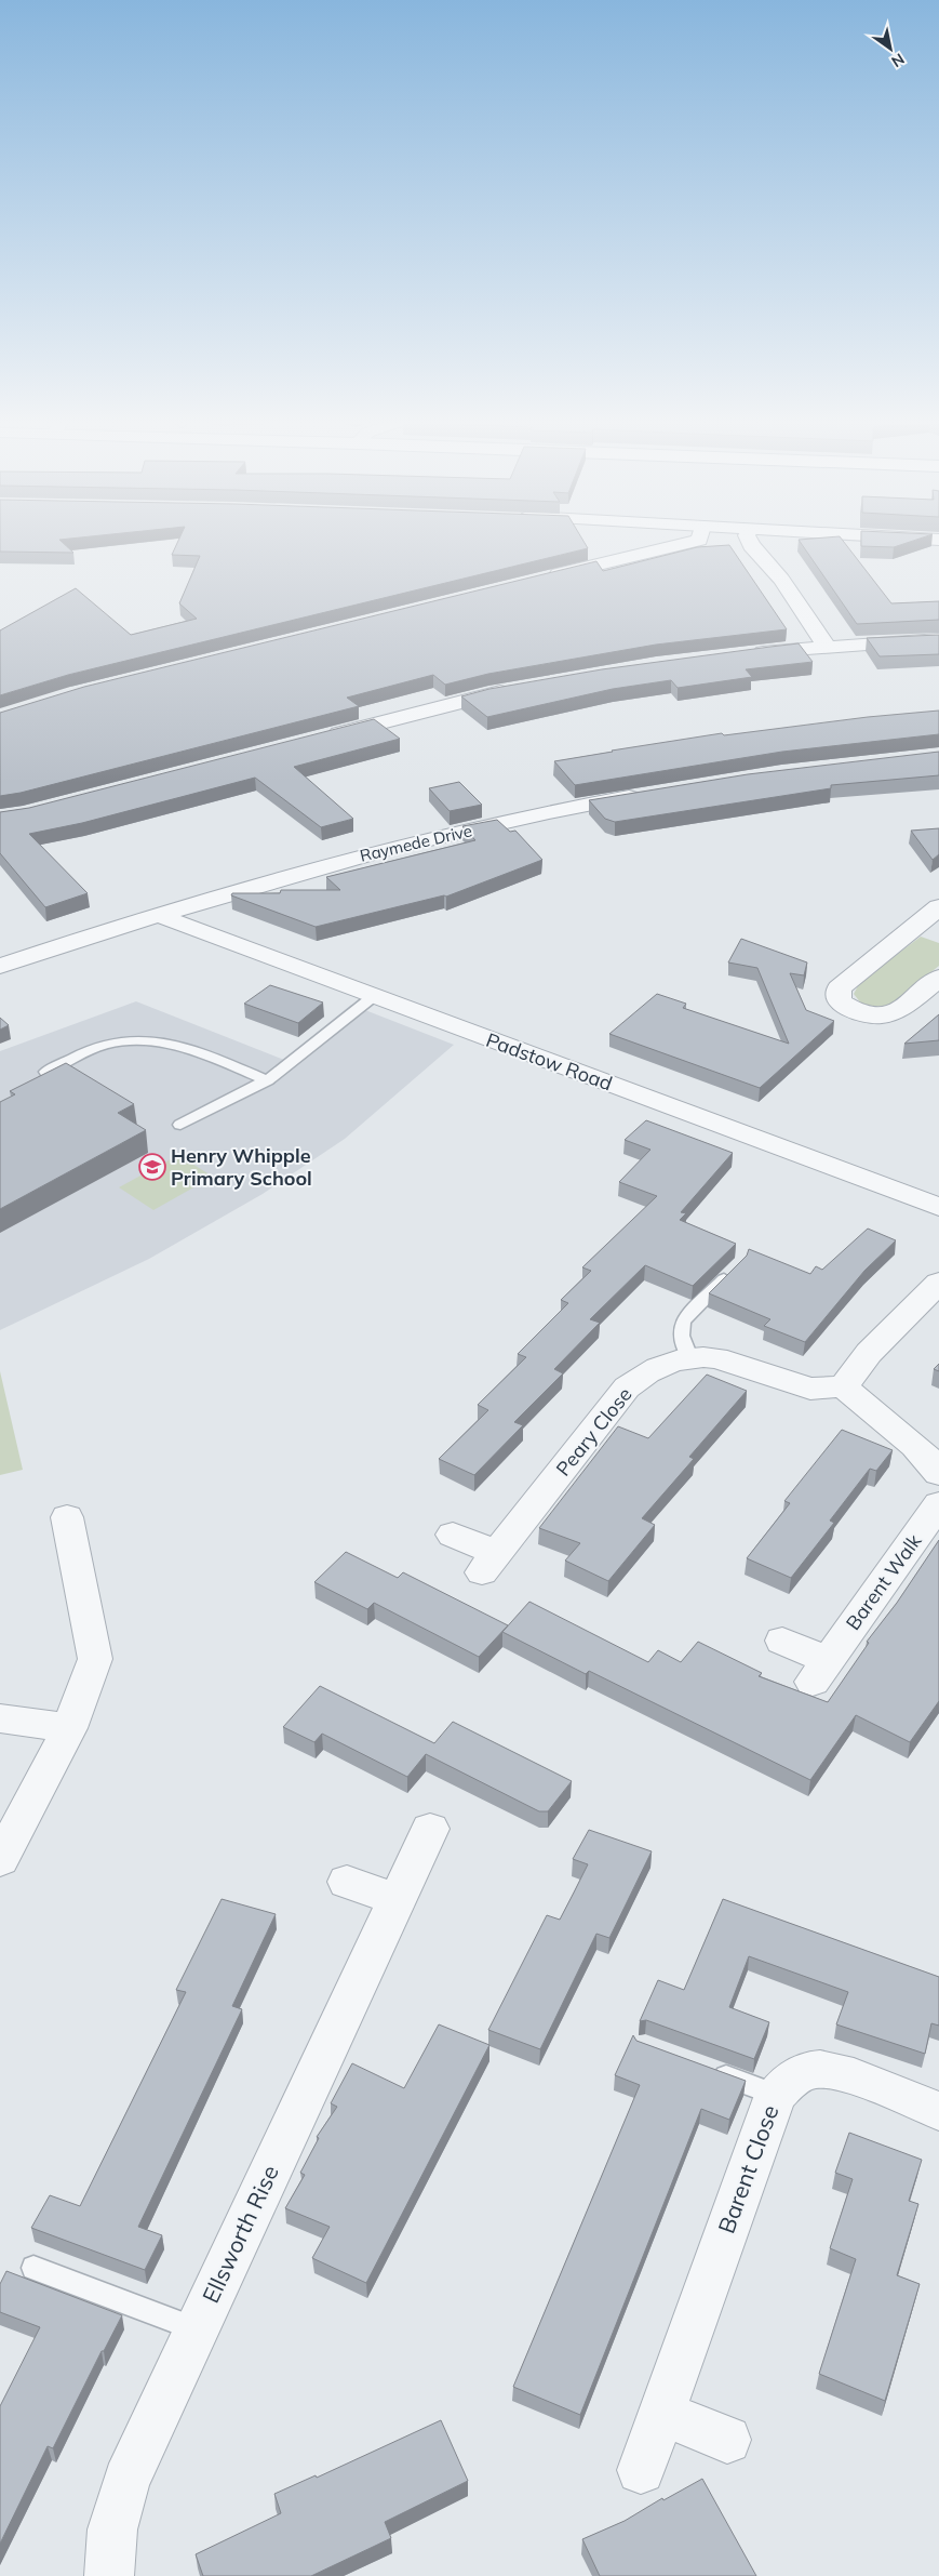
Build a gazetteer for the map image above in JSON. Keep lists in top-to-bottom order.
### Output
{
  "streets": {
    "street": [
      "Raymede Drive",
      "Padstow Road",
      "Peary Close",
      "Barent Walk",
      "Barent Close",
      "Ellsworth Rise"
    ]
  },
  "crossings": [
    ["Raymede Drive", "Padstow Road"]
  ],
  "places": {
    "school or university": ["Henry Whipple Primary School"]
  },
  "north": "bottom right"
}
